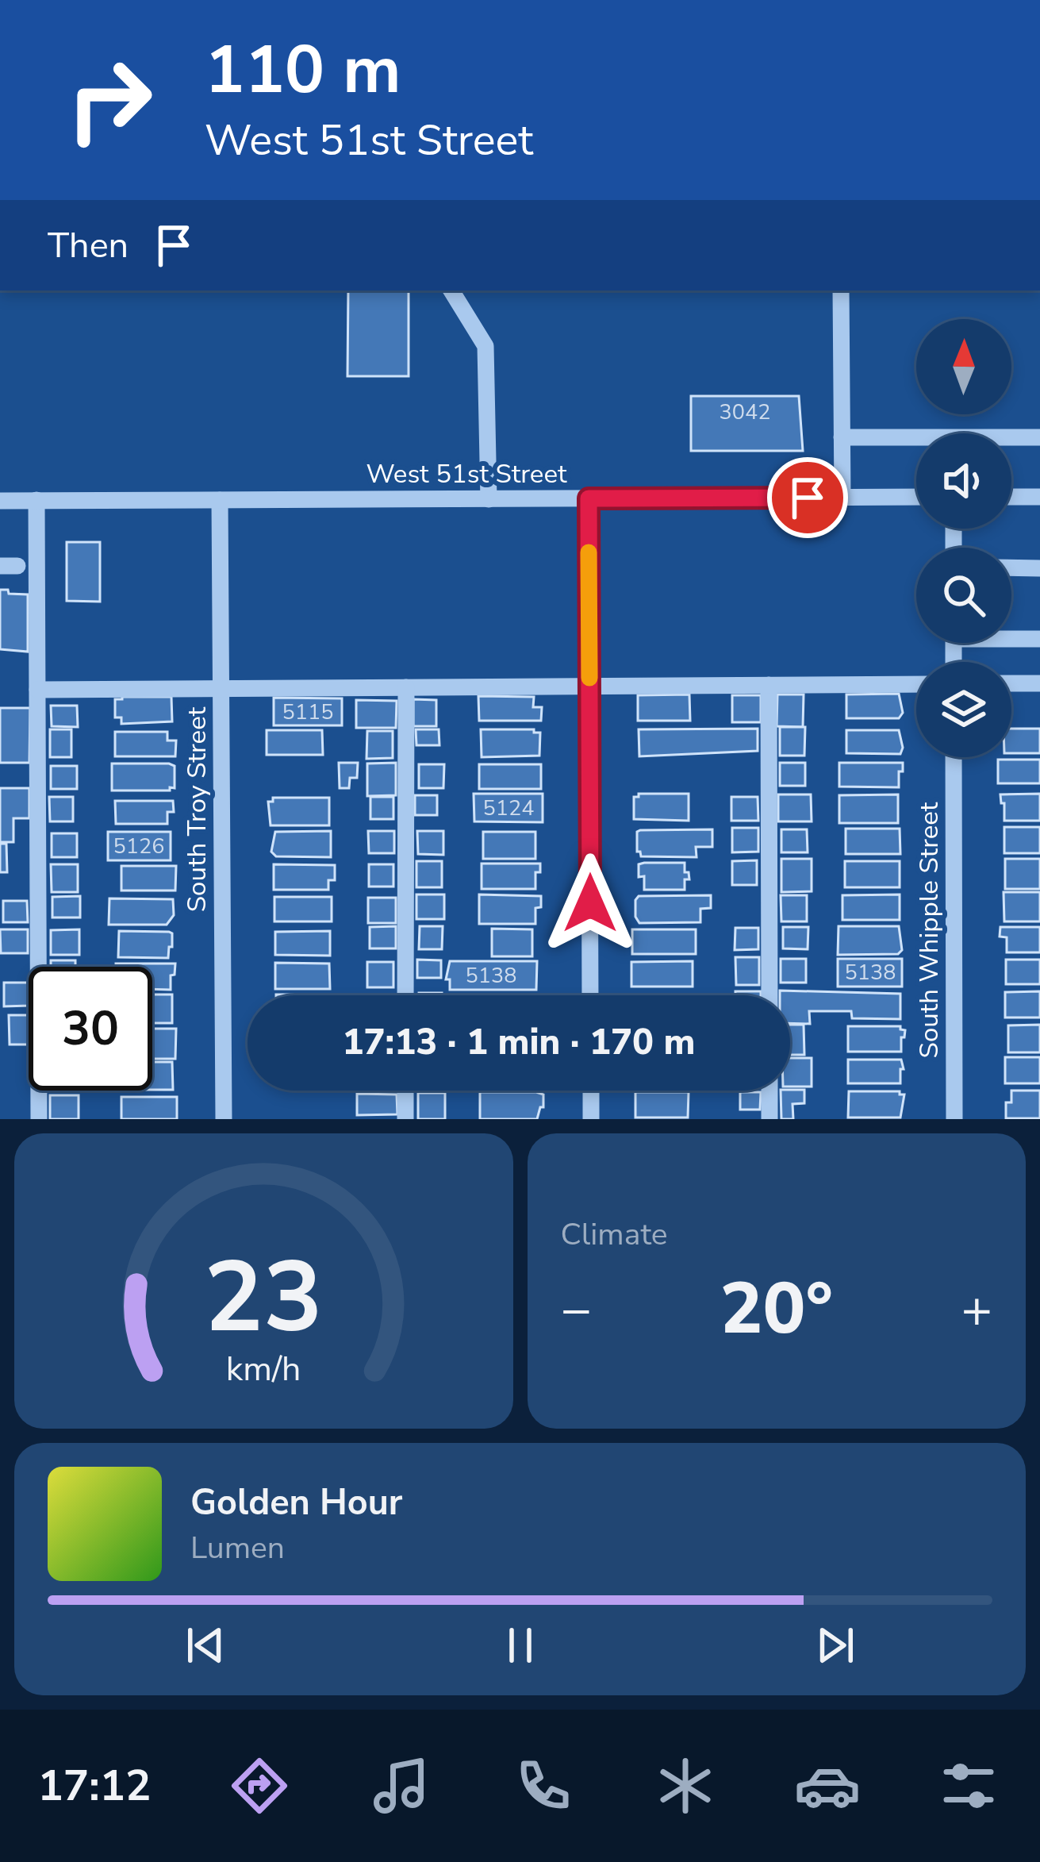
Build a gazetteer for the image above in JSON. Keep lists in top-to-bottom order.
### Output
{
  "streets": {
    "street": ["West 51st Street", "South Troy Street", "South Whipple Street"]
  },
  "crossings": [
    ["West 51st Street", "South Troy Street"]
  ],
  "house_numbers": [
    "3042",
    "5115",
    "5124",
    "5126",
    "5138",
    "5138"
  ],
  "north": "top",
  "page": {
    "turn": ["110 m", "West 51st Street"],
    "then": "Then",
    "limit": "30",
    "trip": "17:13 · 1 min · 170 m",
    "tile": "Climate",
    "heat": ["−", "20°", "+"],
    "song": ["Golden Hour", "Lumen"],
    "tabs": "17:12",
    "gauge": ["23", "km/h"]
  }
}
